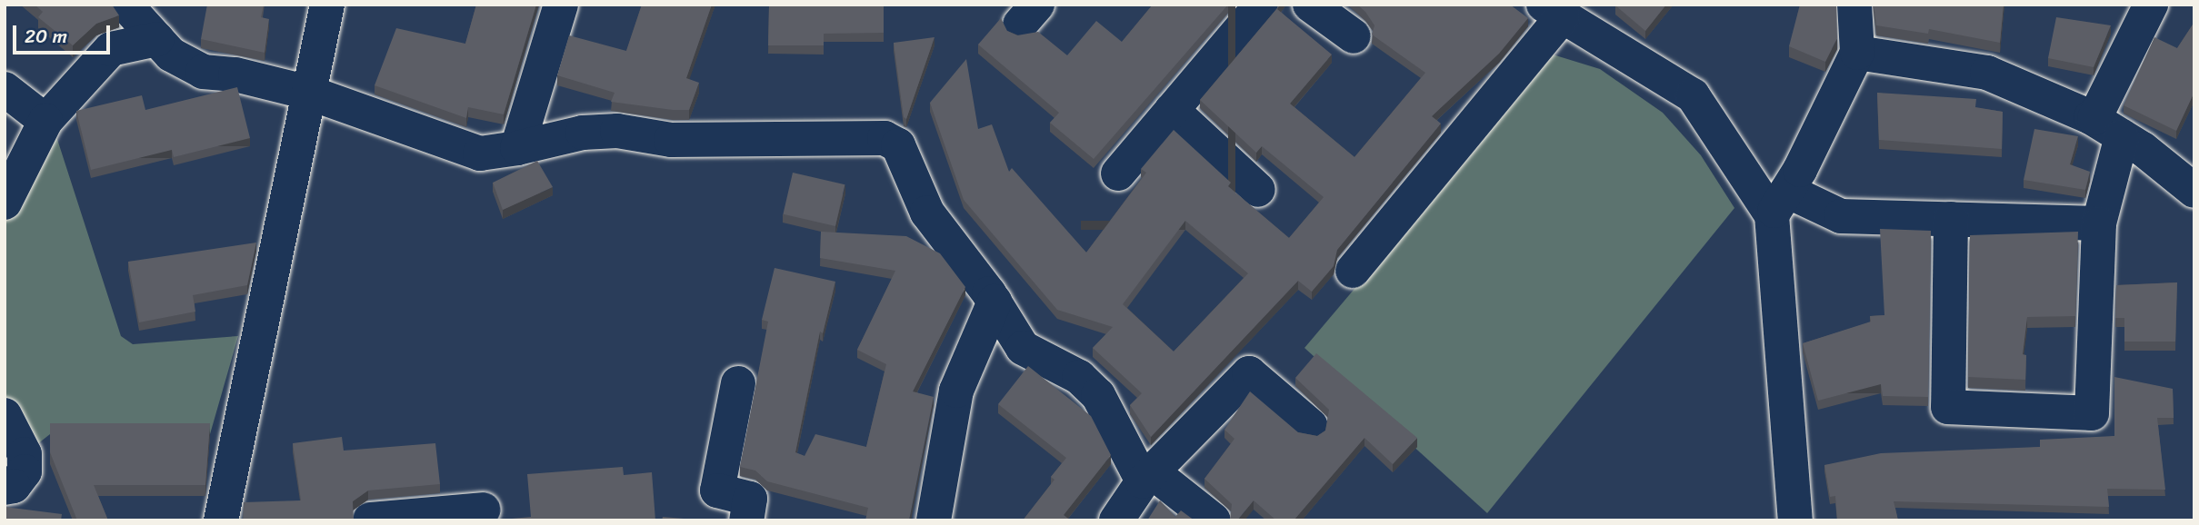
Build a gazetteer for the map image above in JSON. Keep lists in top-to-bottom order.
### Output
{
  "scale_bar": "20 m"
}
